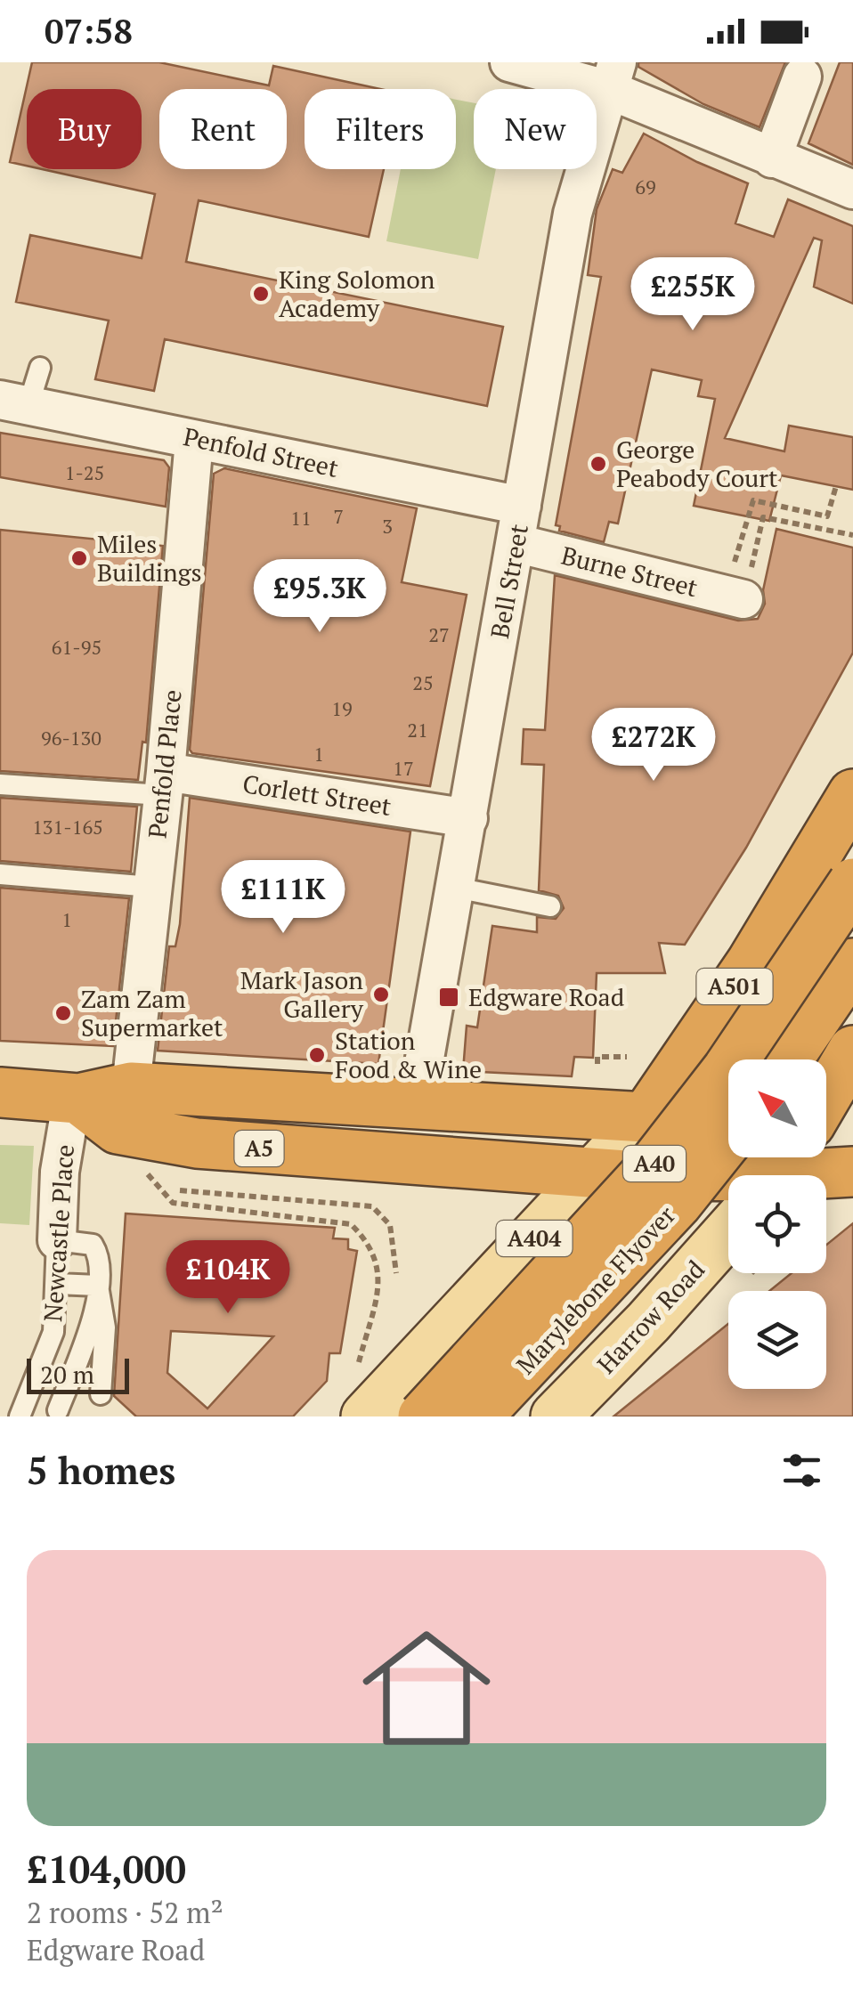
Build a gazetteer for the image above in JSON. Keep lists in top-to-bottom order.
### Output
{
  "streets": {
    "highway": [
      "A501",
      "A5",
      "A40",
      "Marylebone Flyover"
    ],
    "main road": ["A404", "Harrow Road"],
    "street": [
      "Penfold Street",
      "Burne Street",
      "Bell Street",
      "Penfold Place",
      "Corlett Street",
      "Newcastle Place"
    ]
  },
  "crossings": [
    ["Penfold Street", "Bell Street"],
    ["Penfold Street", "Penfold Place"],
    ["Burne Street", "Bell Street"],
    ["Bell Street", "Corlett Street"],
    ["Bell Street", "A5"],
    ["Penfold Place", "Corlett Street"],
    ["Penfold Place", "A5"],
    ["A501", "A5"],
    ["A501", "A404"],
    ["A5", "Newcastle Place"],
    ["A5", "A404"]
  ],
  "places": {
    "other": [
      "King Solomon Academy",
      "George Peabody Court",
      "Miles Buildings",
      "Mark Jason Gallery",
      "Zam Zam Supermarket",
      "Station Food & Wine"
    ],
    "transit": ["Edgware Road"]
  },
  "house_numbers": [
    "69",
    "1-25",
    "7",
    "11",
    "3",
    "27",
    "61-95",
    "25",
    "19",
    "21",
    "96-130",
    "1",
    "17",
    "131-165",
    "1"
  ],
  "scale_bar": "20 m",
  "north": "top left",
  "page": {
    "status": "07:58",
    "chip": [
      "Buy",
      "Rent",
      "Filters",
      "New"
    ],
    "price": [
      "£255K",
      "£95.3K",
      "£272K",
      "£111K",
      "£104K"
    ],
    "scale": "20 m",
    "heading": "5 homes",
    "list": [
      {
        "name": "£104,000",
        "note": "2 rooms · 52 m² · Edgware Road"
      }
    ]
  }
}
